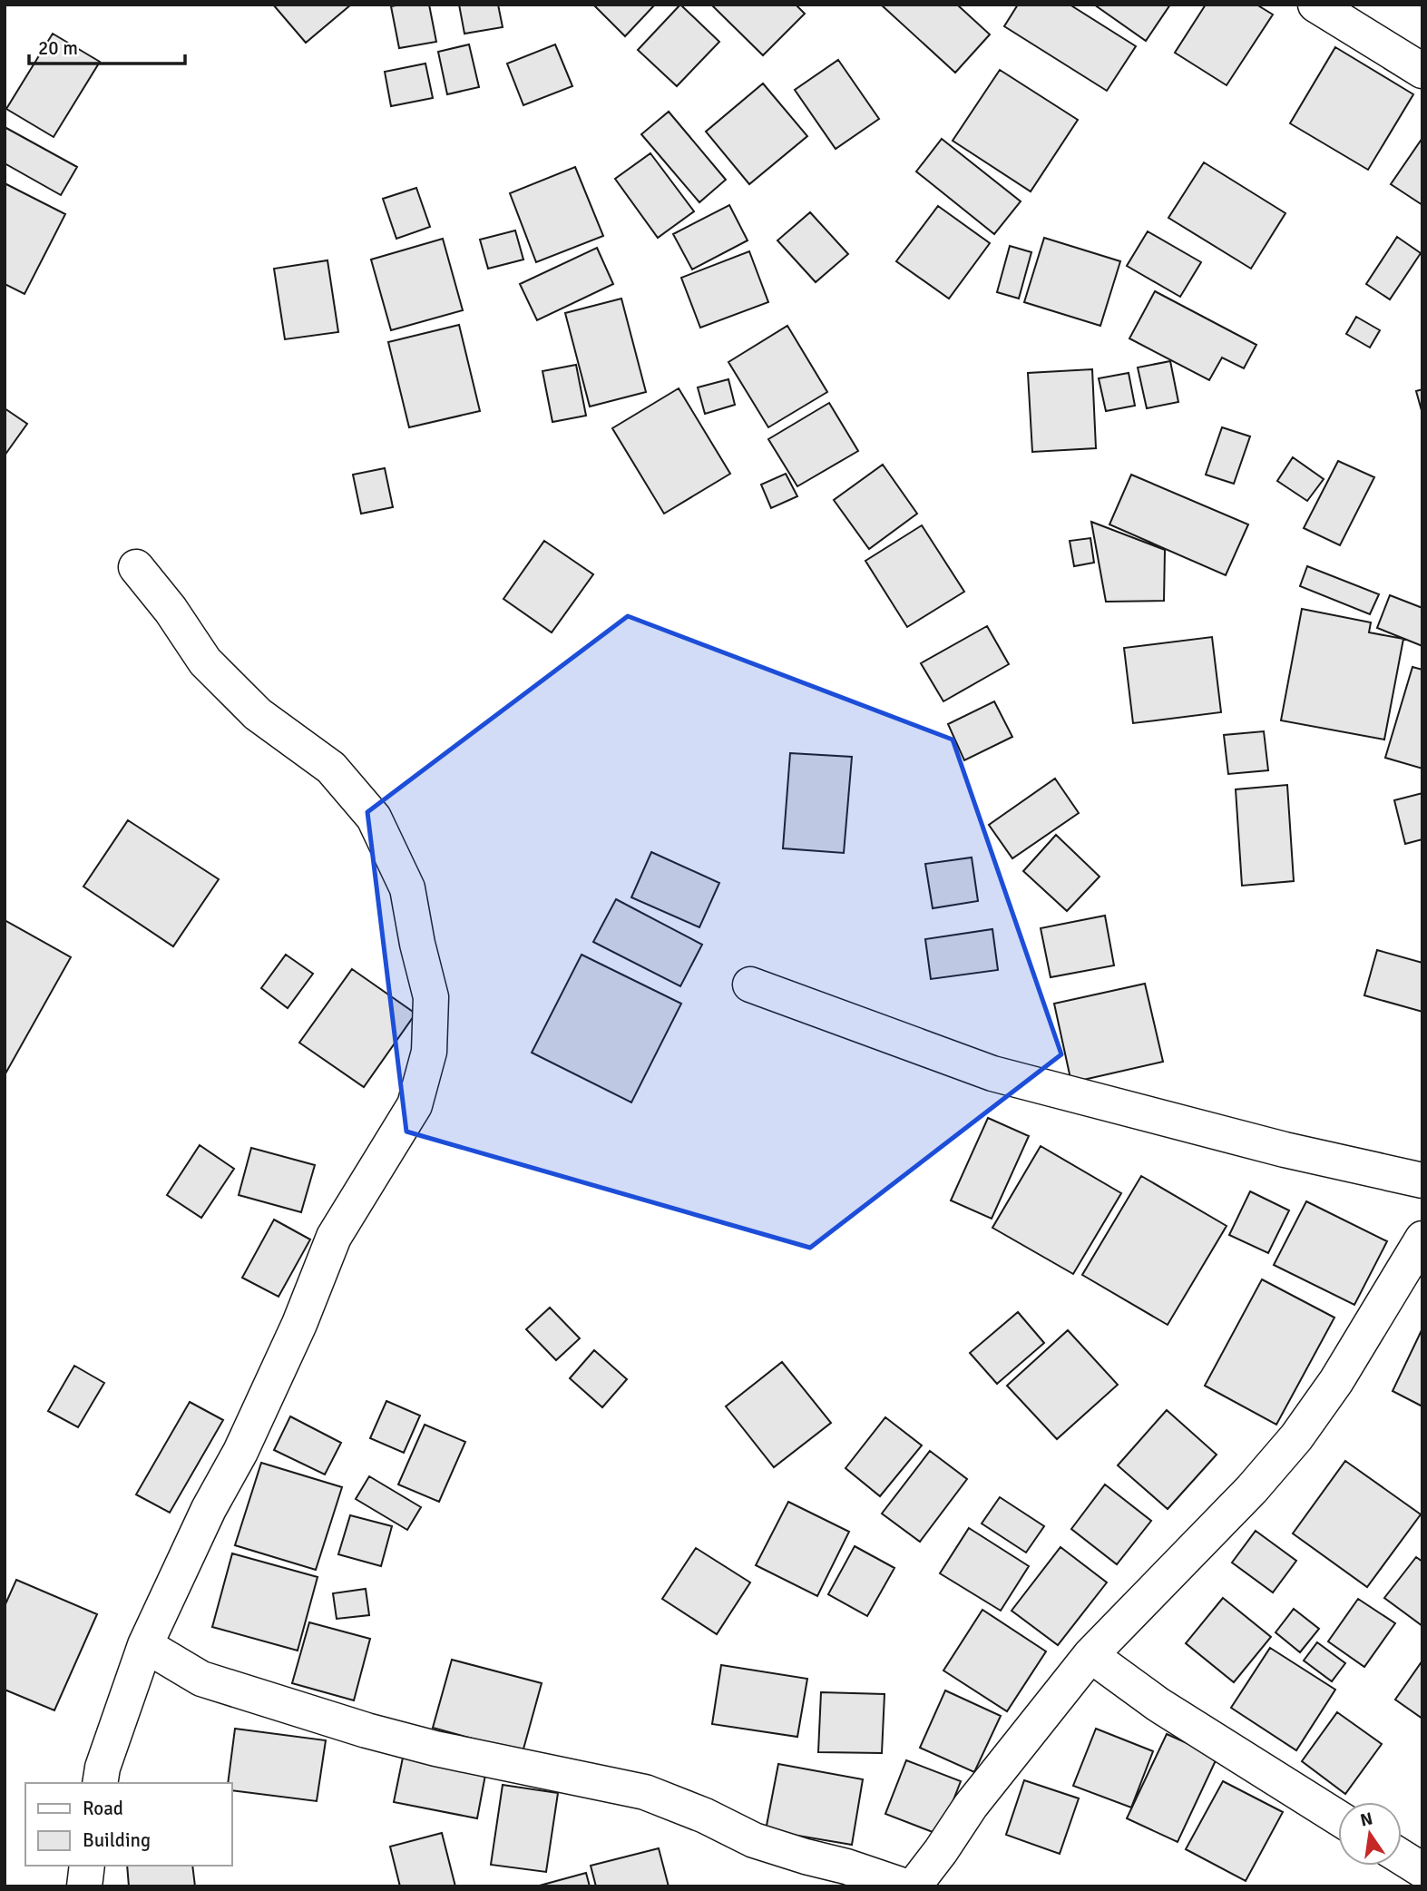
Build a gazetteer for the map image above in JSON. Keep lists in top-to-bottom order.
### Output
{
  "legend": ["Road", "Building"],
  "scale_bar": "20 m",
  "north": "top"
}
